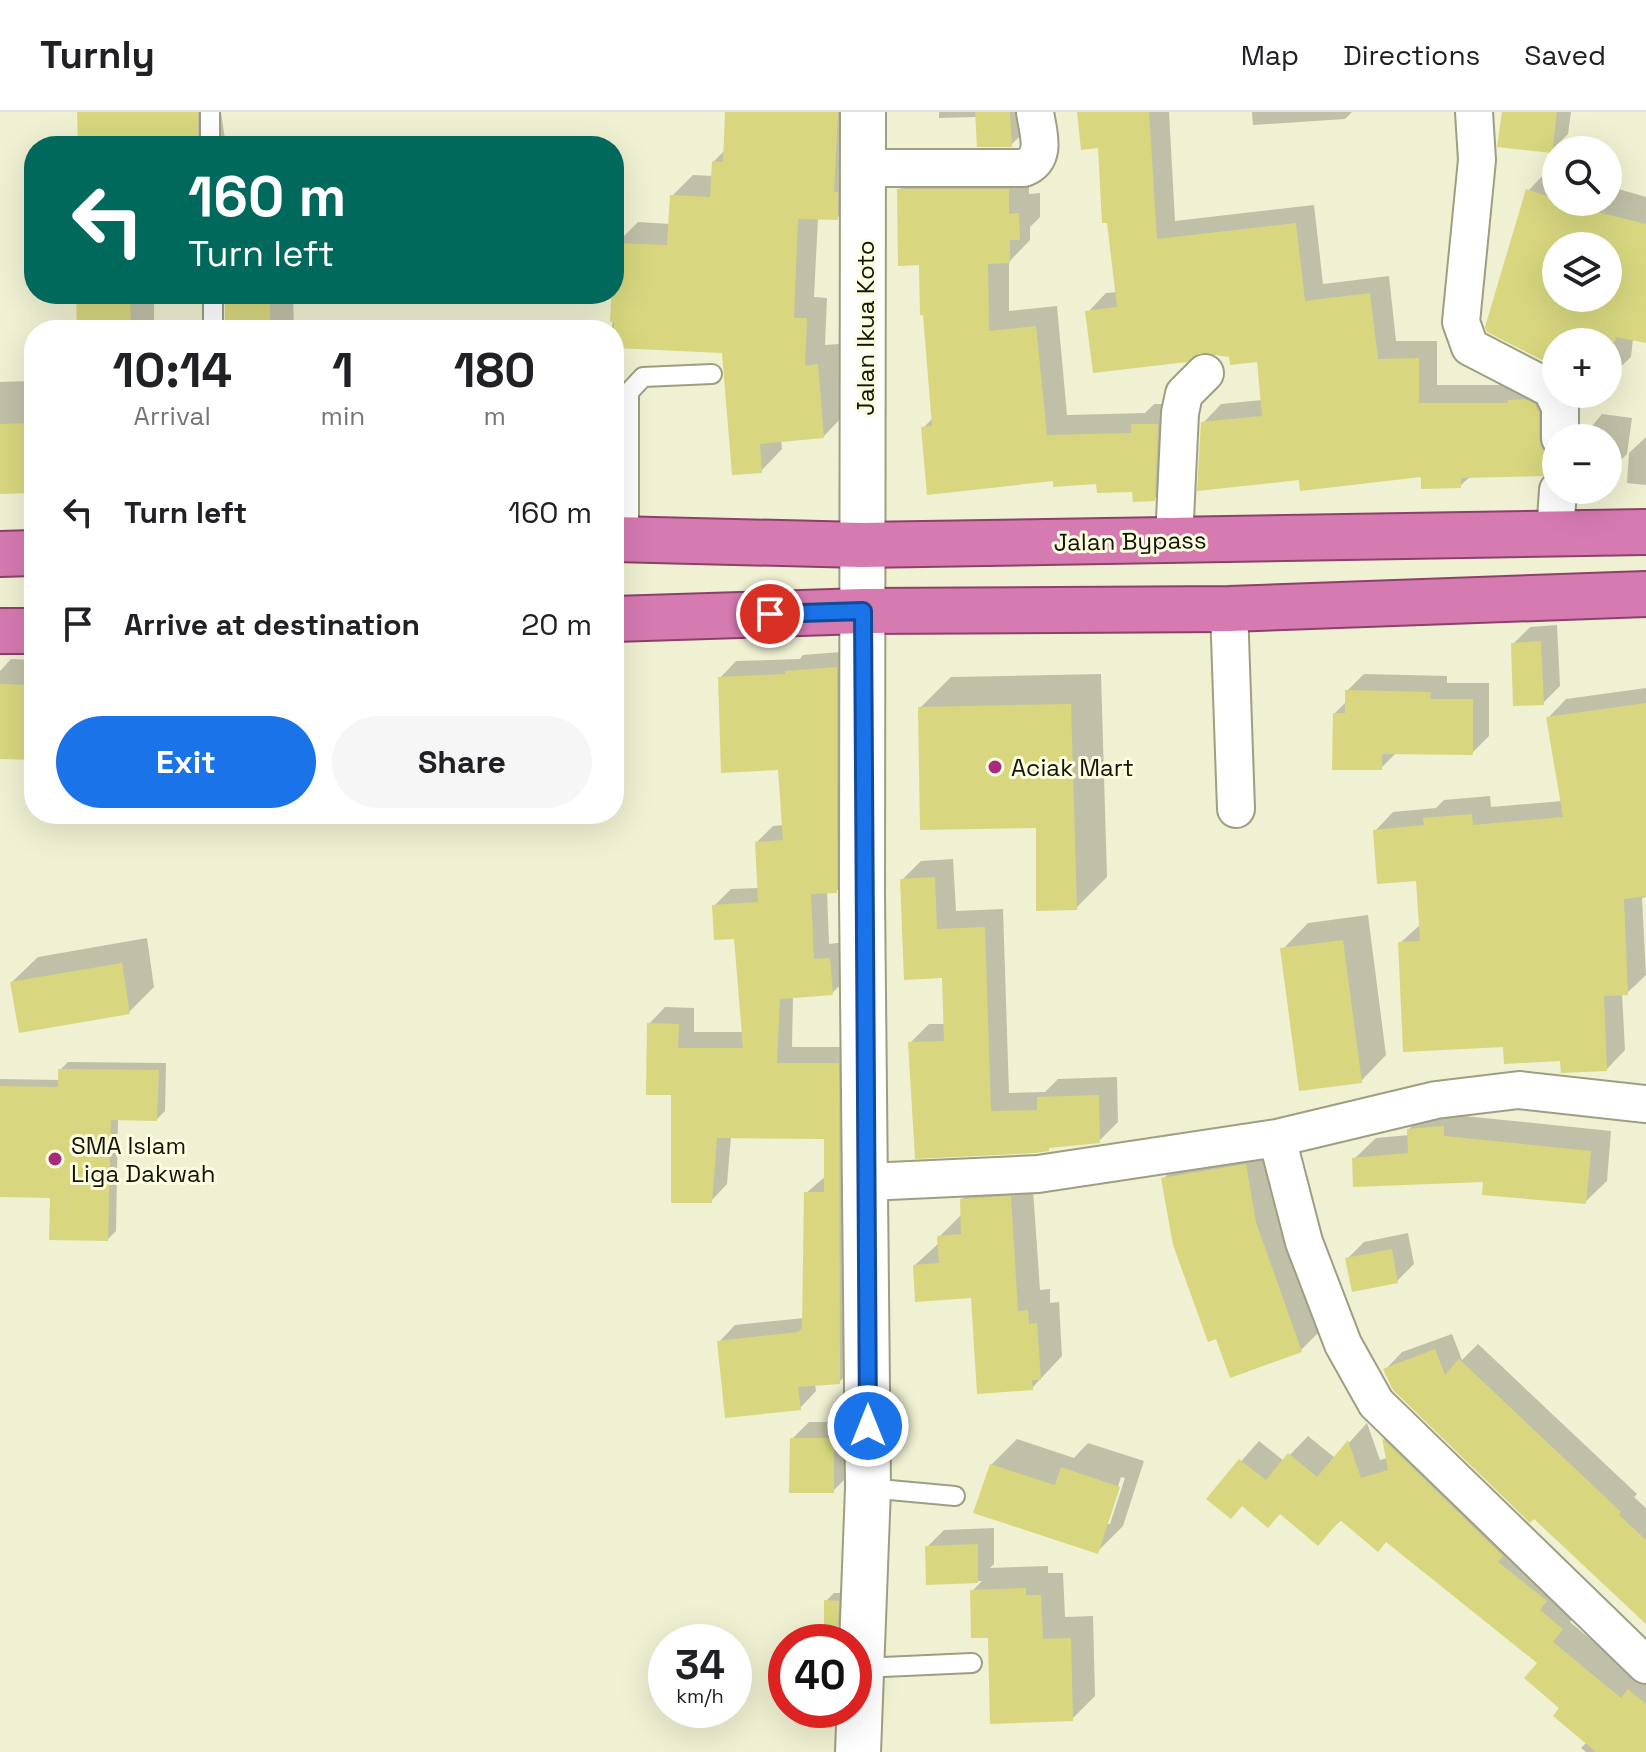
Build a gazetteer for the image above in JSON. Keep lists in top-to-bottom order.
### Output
{
  "streets": {
    "highway": ["Jalan Bypass"],
    "street": ["Jalan Ikua Koto"]
  },
  "crossings": [
    ["Jalan Ikua Koto", "Jalan Bypass"]
  ],
  "places": ["Aciak Mart", "SMA Islam Liga Dakwah"],
  "page": {
    "header": "Turnly",
    "nav": ["Map", "Directions", "Saved"],
    "map_buttons": ["+", "−"],
    "turn": ["160 m", "Turn left"],
    "eta": [
      "10:14",
      "Arrival",
      "1",
      "min",
      "180",
      "m"
    ],
    "list": [
      {
        "name": "Turn left",
        "value": "160 m"
      },
      {
        "name": "Arrive at destination",
        "value": "20 m"
      }
    ],
    "buttons": ["Exit", "Share"],
    "speed": "34 km/h",
    "limit": "40"
  }
}
